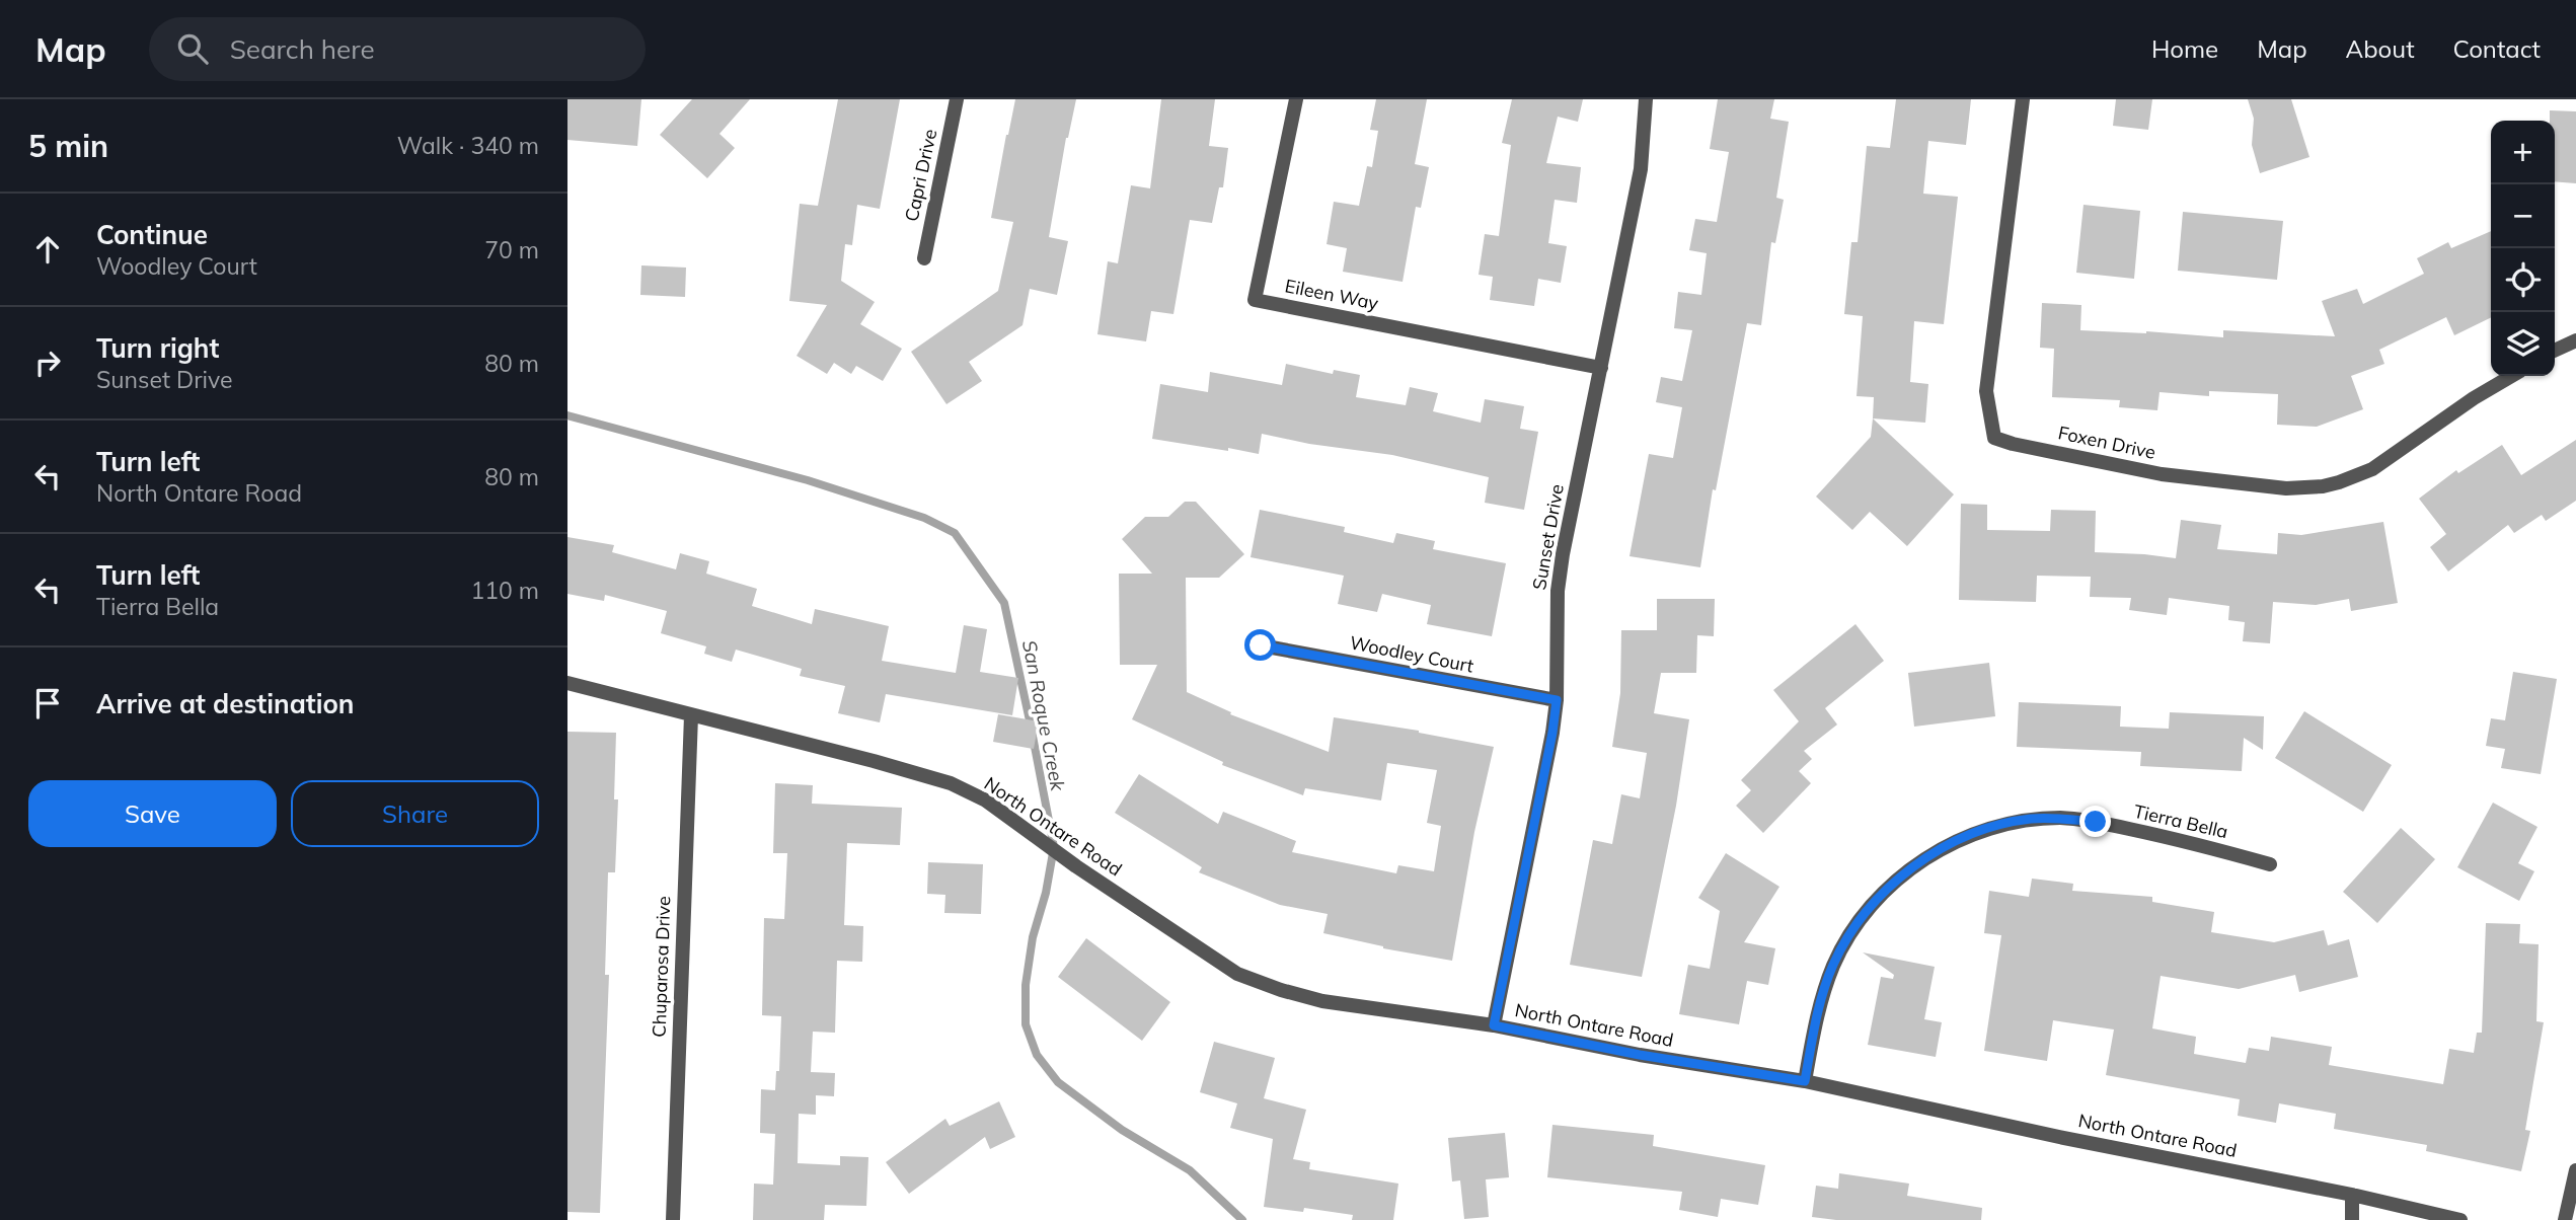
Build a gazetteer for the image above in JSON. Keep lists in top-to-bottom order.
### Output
{
  "streets": {
    "street": [
      "Capri Drive",
      "Eileen Way",
      "Foxen Drive",
      "Sunset Drive",
      "Woodley Court",
      "Tierra Bella",
      "North Ontare Road",
      "Chuparosa Drive"
    ]
  },
  "crossings": [
    ["Eileen Way", "Sunset Drive"],
    ["Sunset Drive", "Woodley Court"],
    ["Sunset Drive", "North Ontare Road"],
    ["Tierra Bella", "North Ontare Road"],
    ["North Ontare Road", "Chuparosa Drive"]
  ],
  "water": ["San Roque Creek"],
  "page": {
    "header": "Map",
    "search": "Search here",
    "nav": [
      "Home",
      "Map",
      "About",
      "Contact"
    ],
    "heading": ["5 min", "Walk · 340 m"],
    "map_buttons": ["+", "−"],
    "list": [
      ["Continue", "Woodley Court", "70 m"],
      ["Turn right", "Sunset Drive", "80 m"],
      ["Turn left", "North Ontare Road", "80 m"],
      ["Turn left", "Tierra Bella", "110 m"],
      "Arrive at destination"
    ],
    "buttons": ["Save", "Share"]
  }
}
